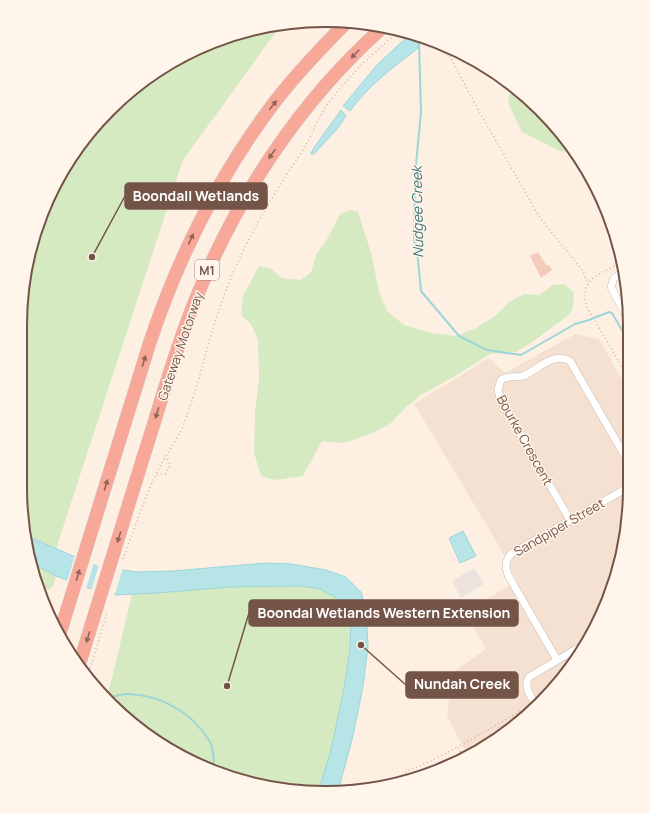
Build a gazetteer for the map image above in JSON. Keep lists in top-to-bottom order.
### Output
{
  "streets": {
    "highway": ["M1", "Gateway Motorway"],
    "street": ["Bourke Crescent", "Sandpiper Street"]
  },
  "crossings": [
    ["Bourke Crescent", "Sandpiper Street"]
  ],
  "water": ["Nudgee Creek"],
  "places": ["Boondall Wetlands", "Nundah Creek", "Boondal Wetlands Western Extension"]
}
